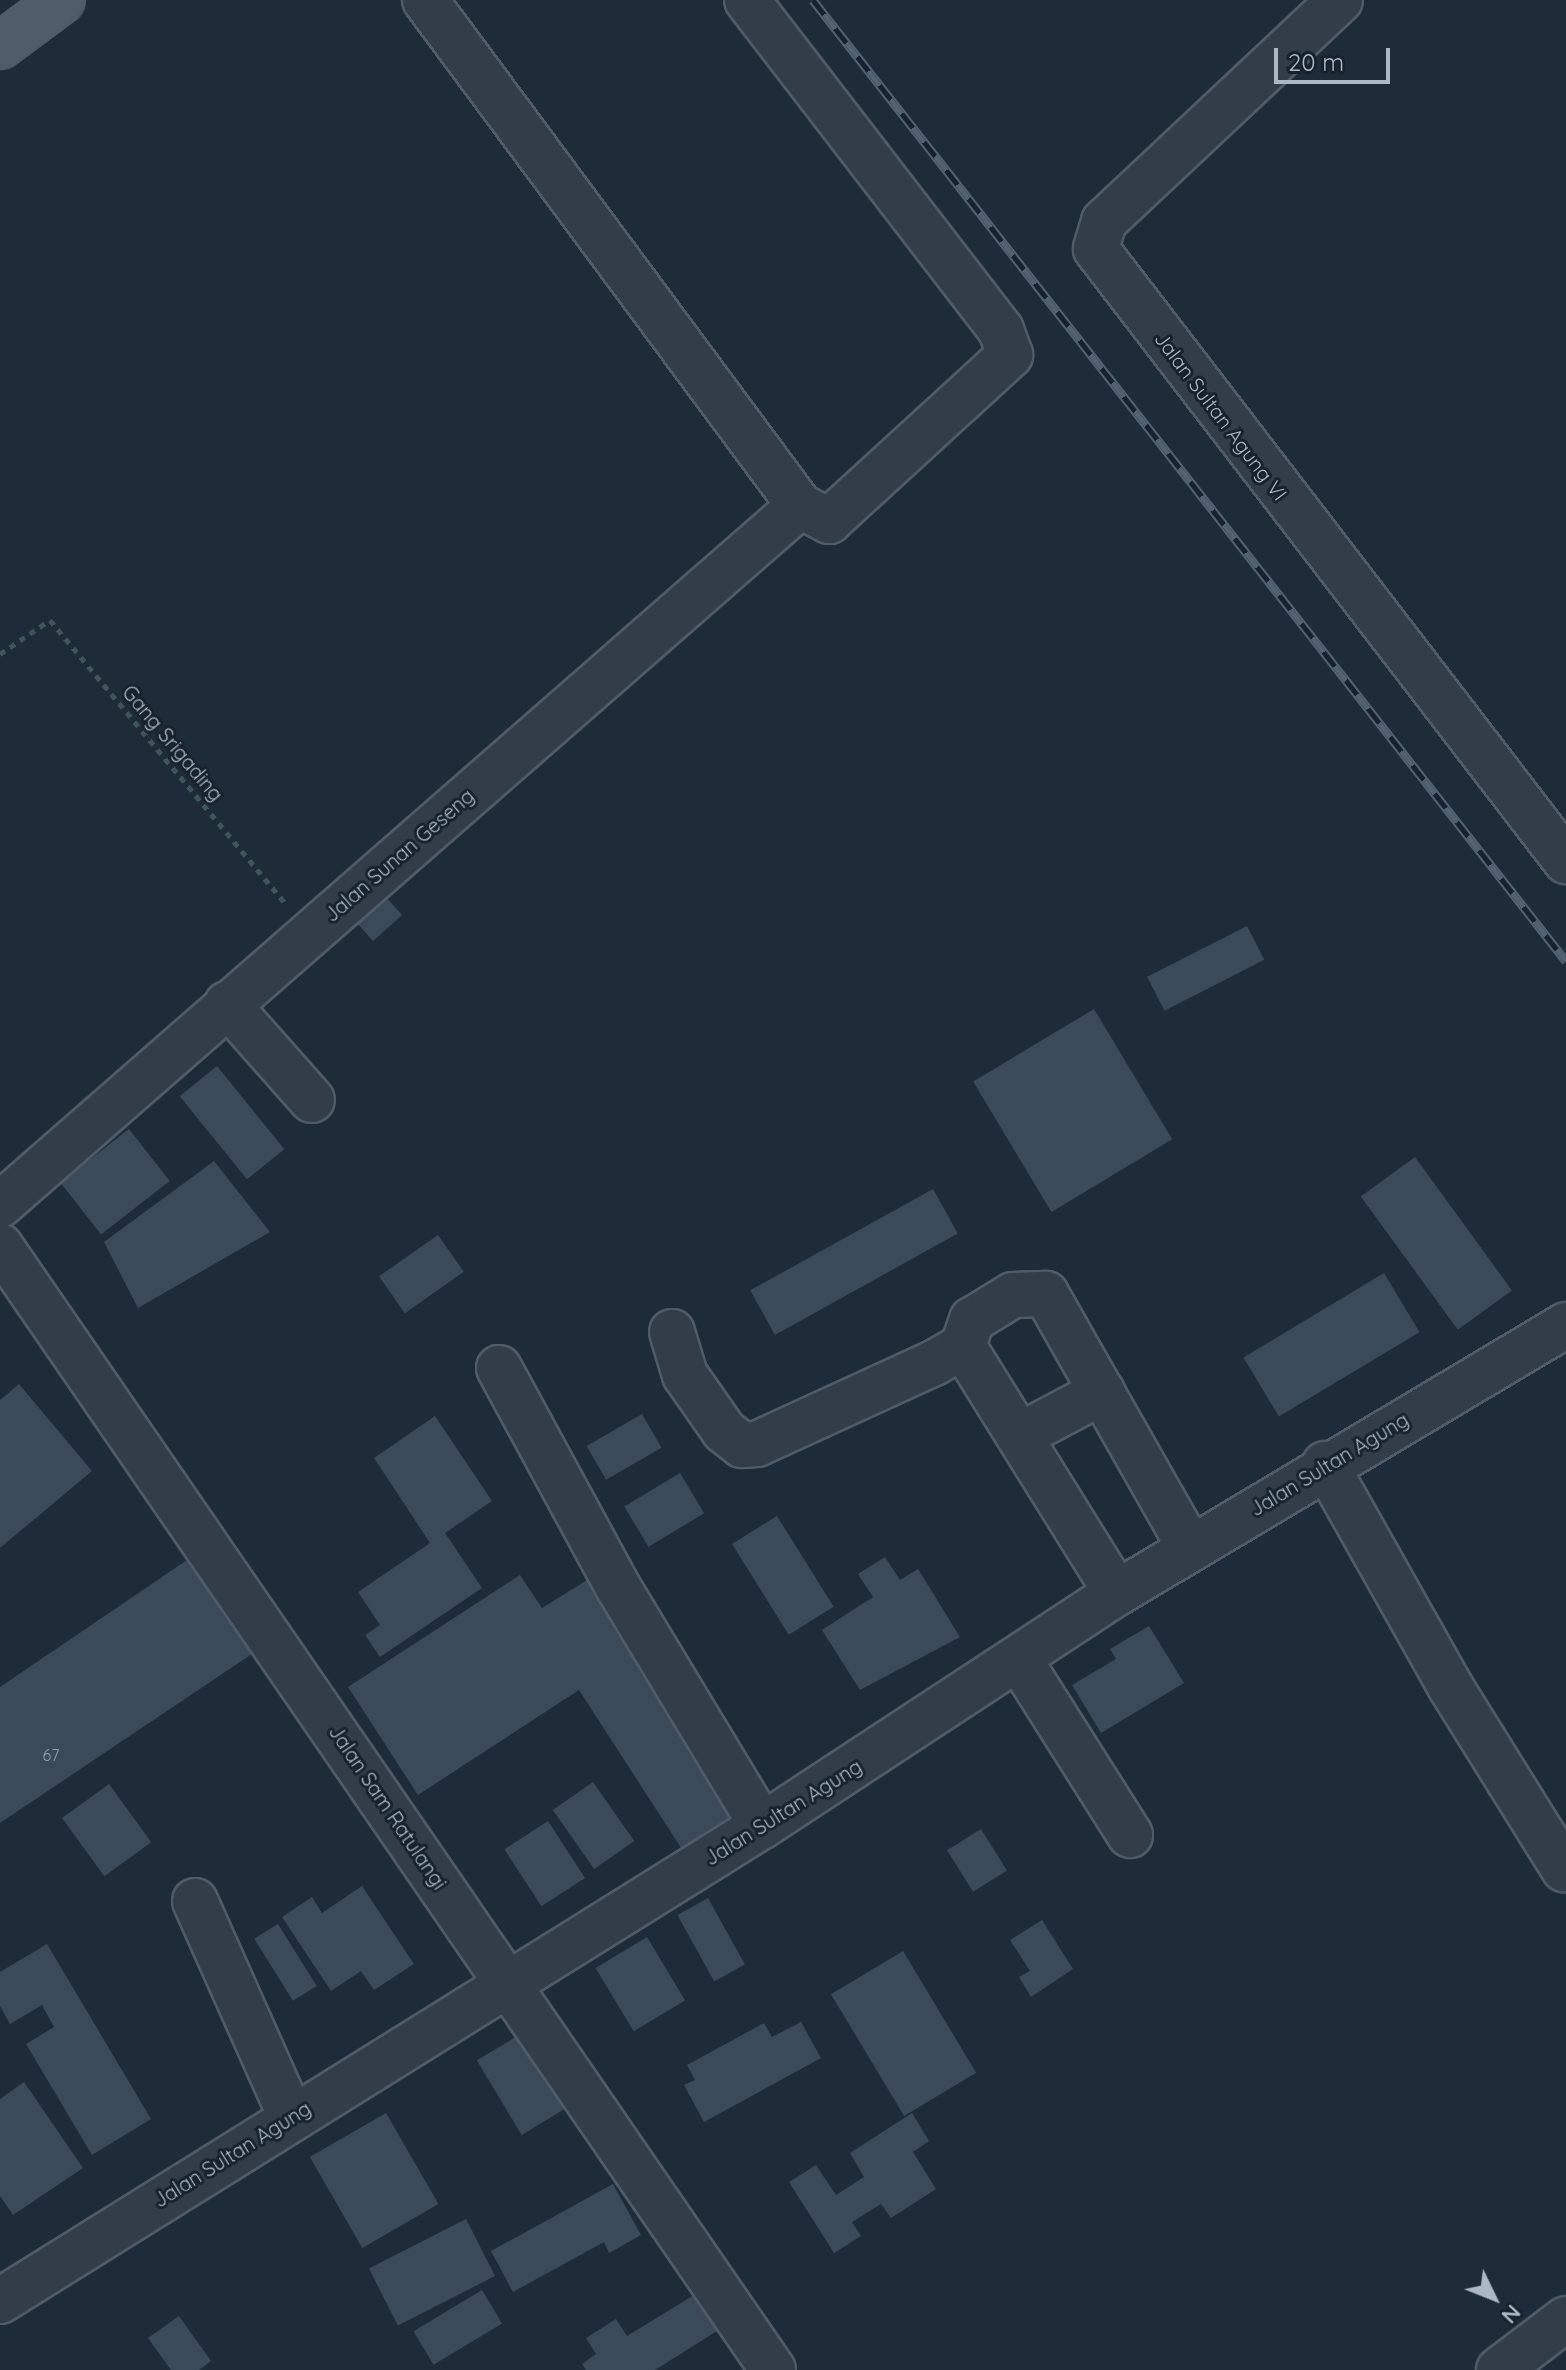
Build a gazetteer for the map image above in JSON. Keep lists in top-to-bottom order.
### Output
{
  "streets": {
    "street": [
      "Jalan Sultan Agung VI",
      "Jalan Sunan Geseng",
      "Jalan Sultan Agung",
      "Jalan Sam Ratulangi"
    ],
    "path": ["Gang Srigading"]
  },
  "crossings": [
    ["Gang Srigading", "Jalan Sunan Geseng"],
    ["Jalan Sultan Agung", "Jalan Sam Ratulangi"]
  ],
  "house_numbers": ["67"],
  "scale_bar": "20 m",
  "north": "bottom right"
}
